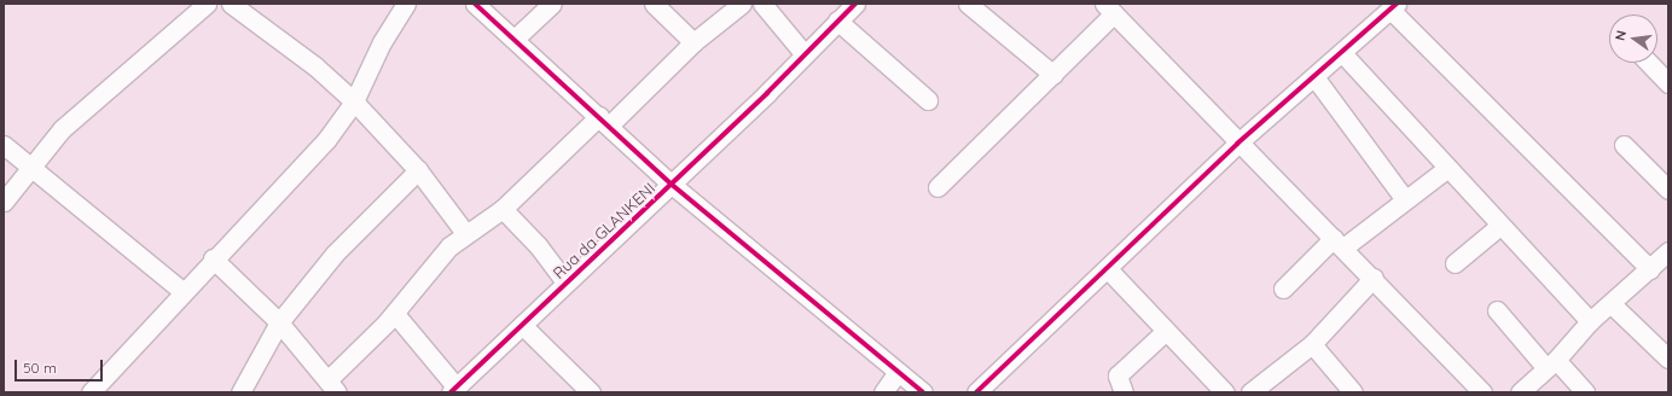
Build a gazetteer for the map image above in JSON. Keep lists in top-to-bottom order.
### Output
{
  "streets": {
    "street": ["Rua da GLANKENI"]
  },
  "scale_bar": "50 m",
  "north": "left"
}
